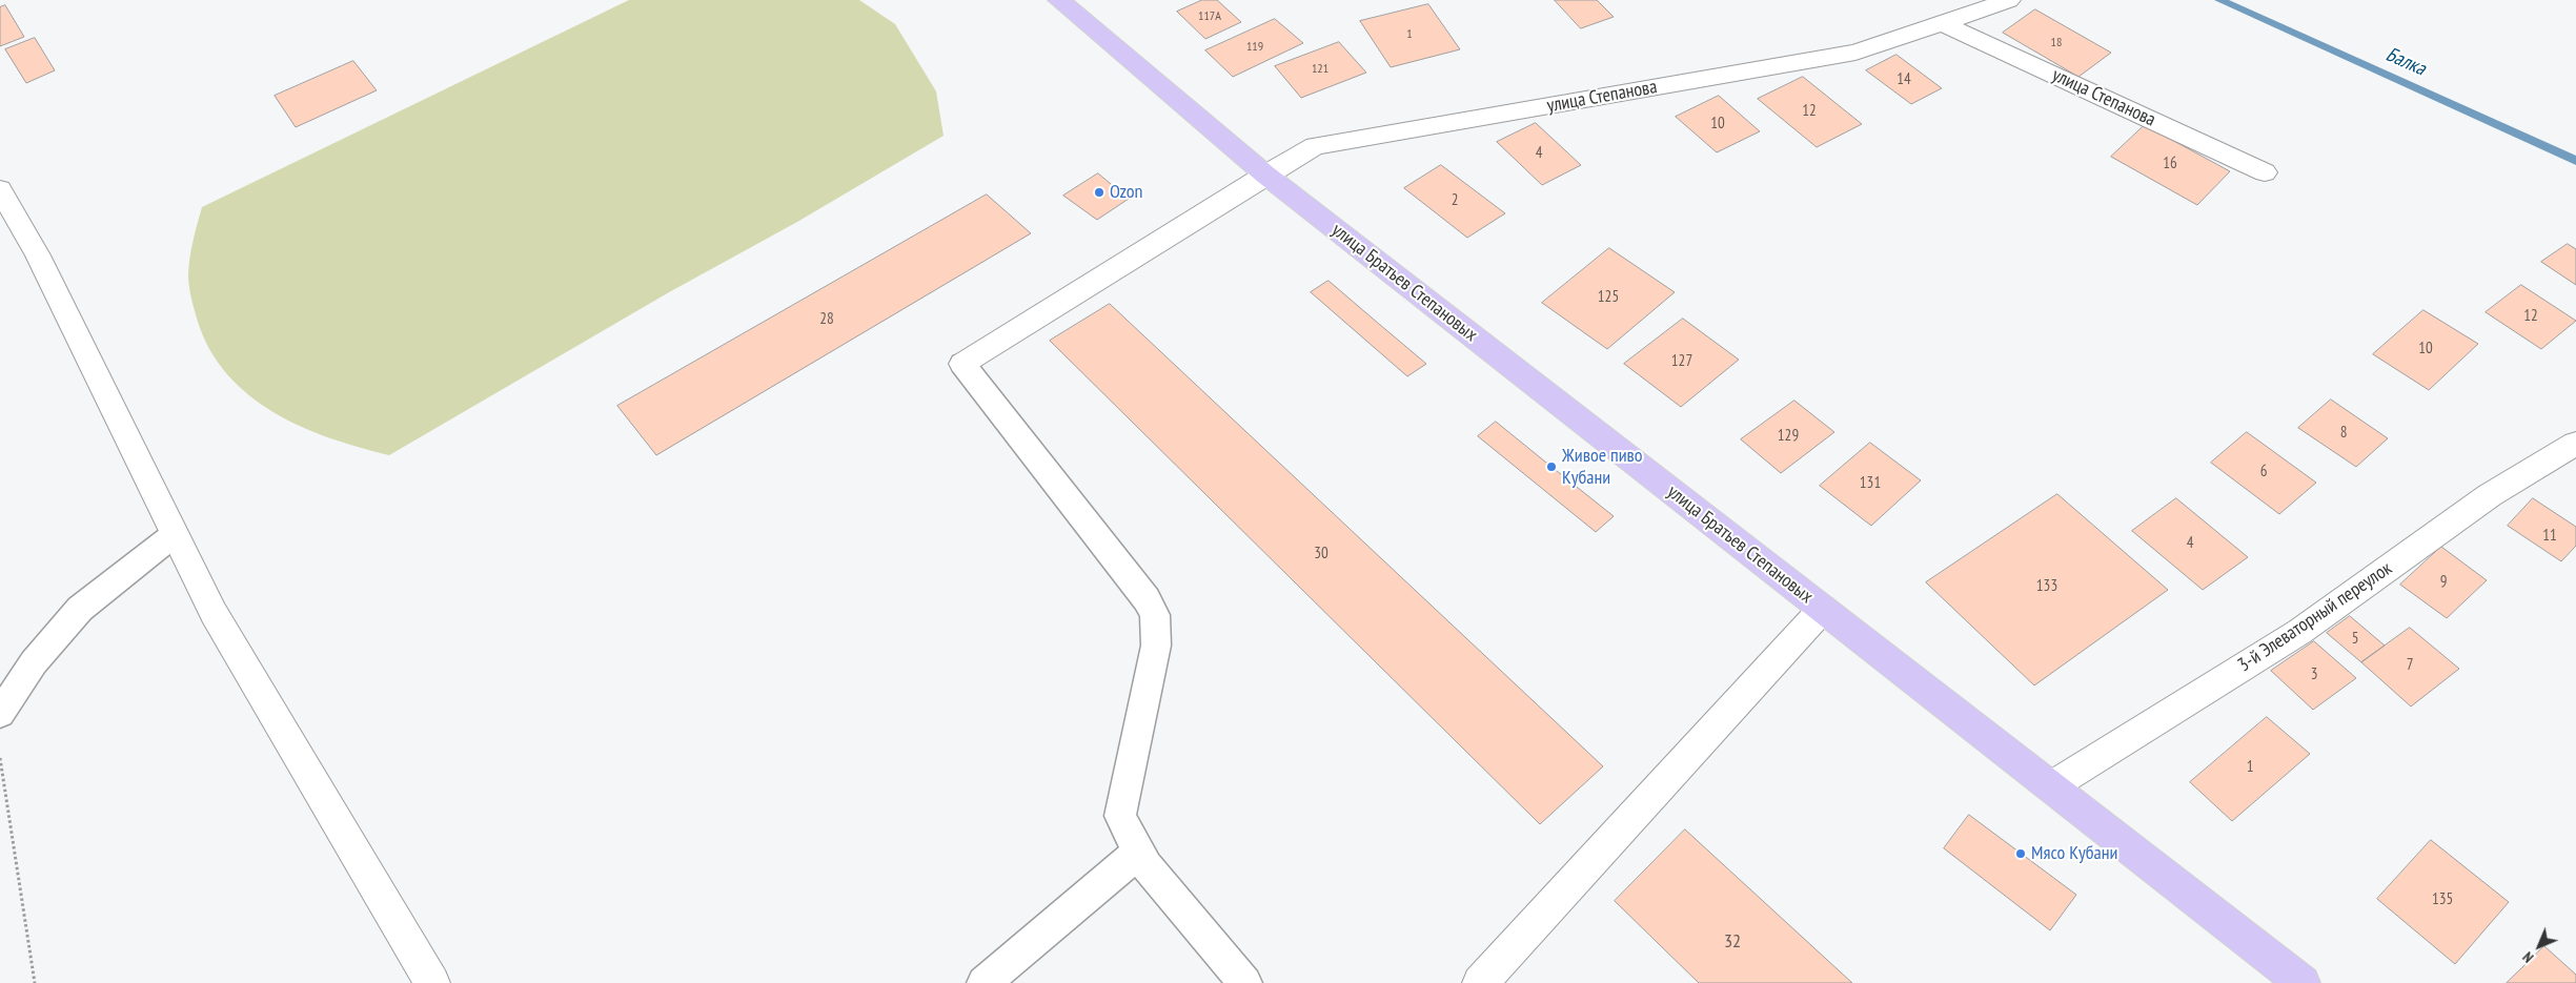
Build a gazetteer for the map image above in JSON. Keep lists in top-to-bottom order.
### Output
{
  "streets": {
    "main road": ["улица Братьев Степановых"],
    "street": ["улица Степанова", "3-й Элеваторный переулок"]
  },
  "crossings": [
    ["улица Степанова", "улица Братьев Степановых"],
    ["улица Братьев Степановых", "3-й Элеваторный переулок"]
  ],
  "water": ["Балка"],
  "places": ["Ozon", "Живое пиво Кубани", "Мясо Кубани"],
  "house_numbers": [
    "117А",
    "1",
    "18",
    "119",
    "121",
    "14",
    "12",
    "10",
    "4",
    "16",
    "2",
    "125",
    "12",
    "28",
    "10",
    "127",
    "8",
    "129",
    "6",
    "131",
    "11",
    "4",
    "30",
    "9",
    "133",
    "5",
    "7",
    "3",
    "1",
    "135",
    "32"
  ],
  "north": "bottom left"
}
